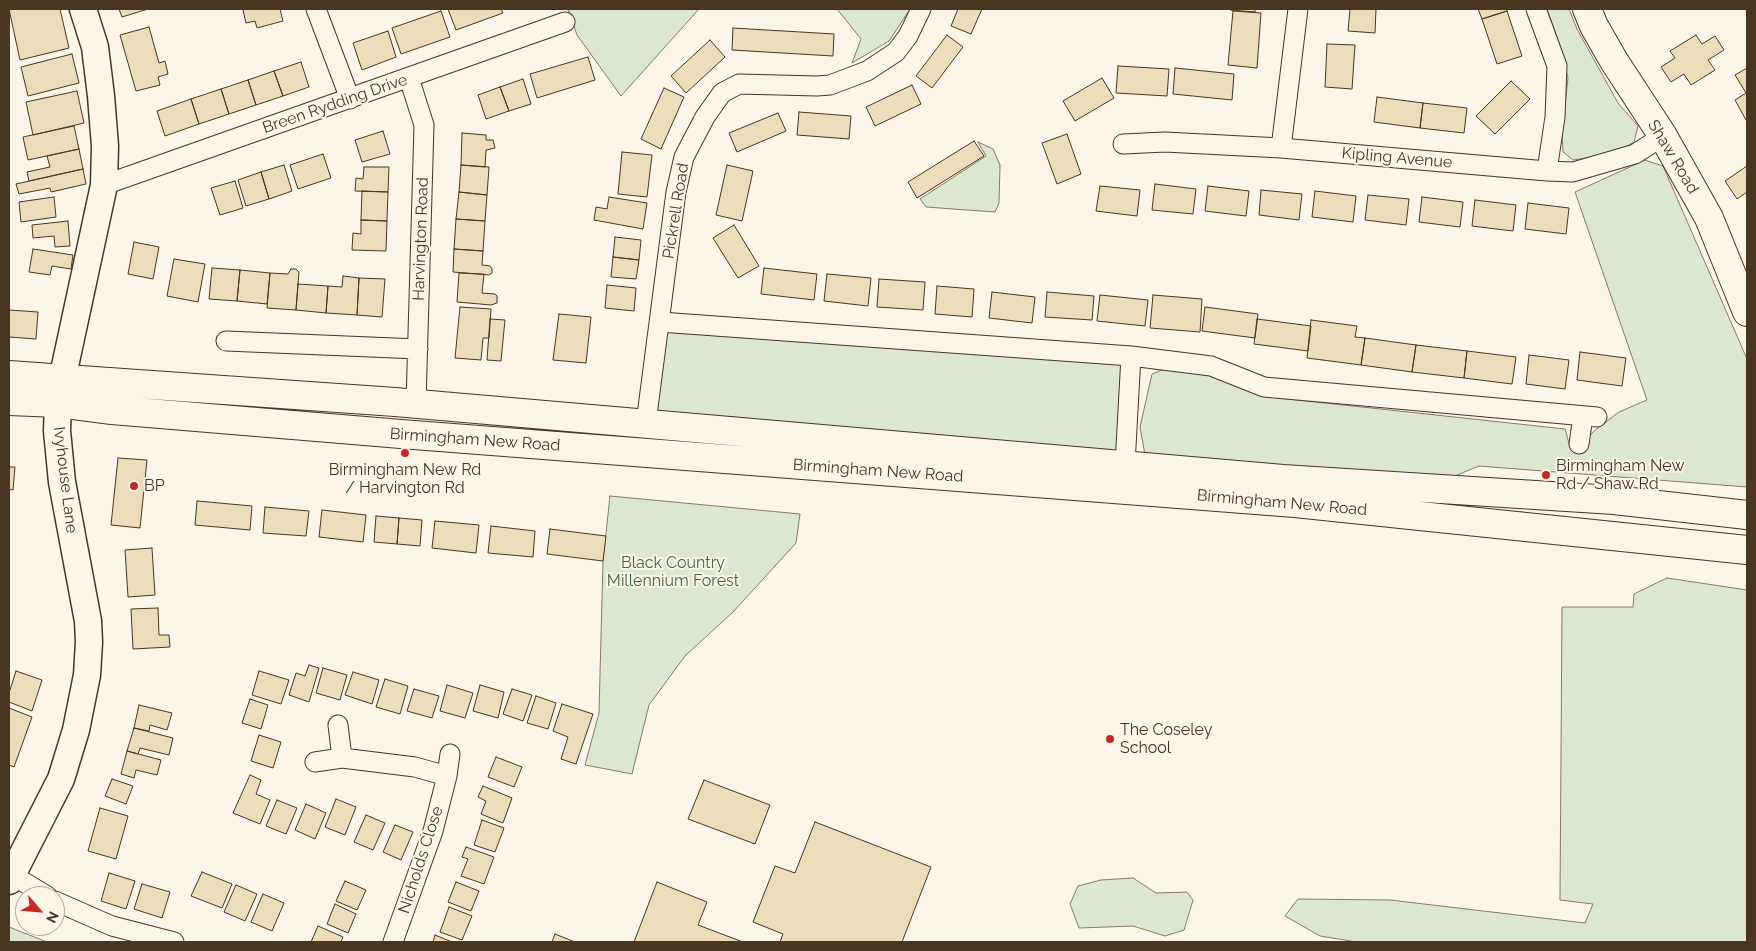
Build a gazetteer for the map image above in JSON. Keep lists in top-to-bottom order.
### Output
{
  "streets": {
    "main road": ["Shaw Road", "Birmingham New Road"],
    "street": [
      "Breen Rydding Drive",
      "Kipling Avenue",
      "Pickrell Road",
      "Harvington Road",
      "Ivyhouse Lane",
      "Nicholds Close"
    ]
  },
  "crossings": [
    ["Breen Rydding Drive", "Harvington Road"],
    ["Breen Rydding Drive", "Ivyhouse Lane"],
    ["Shaw Road", "Kipling Avenue"],
    ["Pickrell Road", "Birmingham New Road"],
    ["Harvington Road", "Birmingham New Road"],
    ["Birmingham New Road", "Ivyhouse Lane"]
  ],
  "parks": ["Black Country Millennium Forest"],
  "places": [
    "Birmingham New Rd / Harvington Rd",
    "Birmingham New Rd / Shaw Rd",
    "BP",
    "The Coseley School"
  ],
  "north": "bottom right"
}
